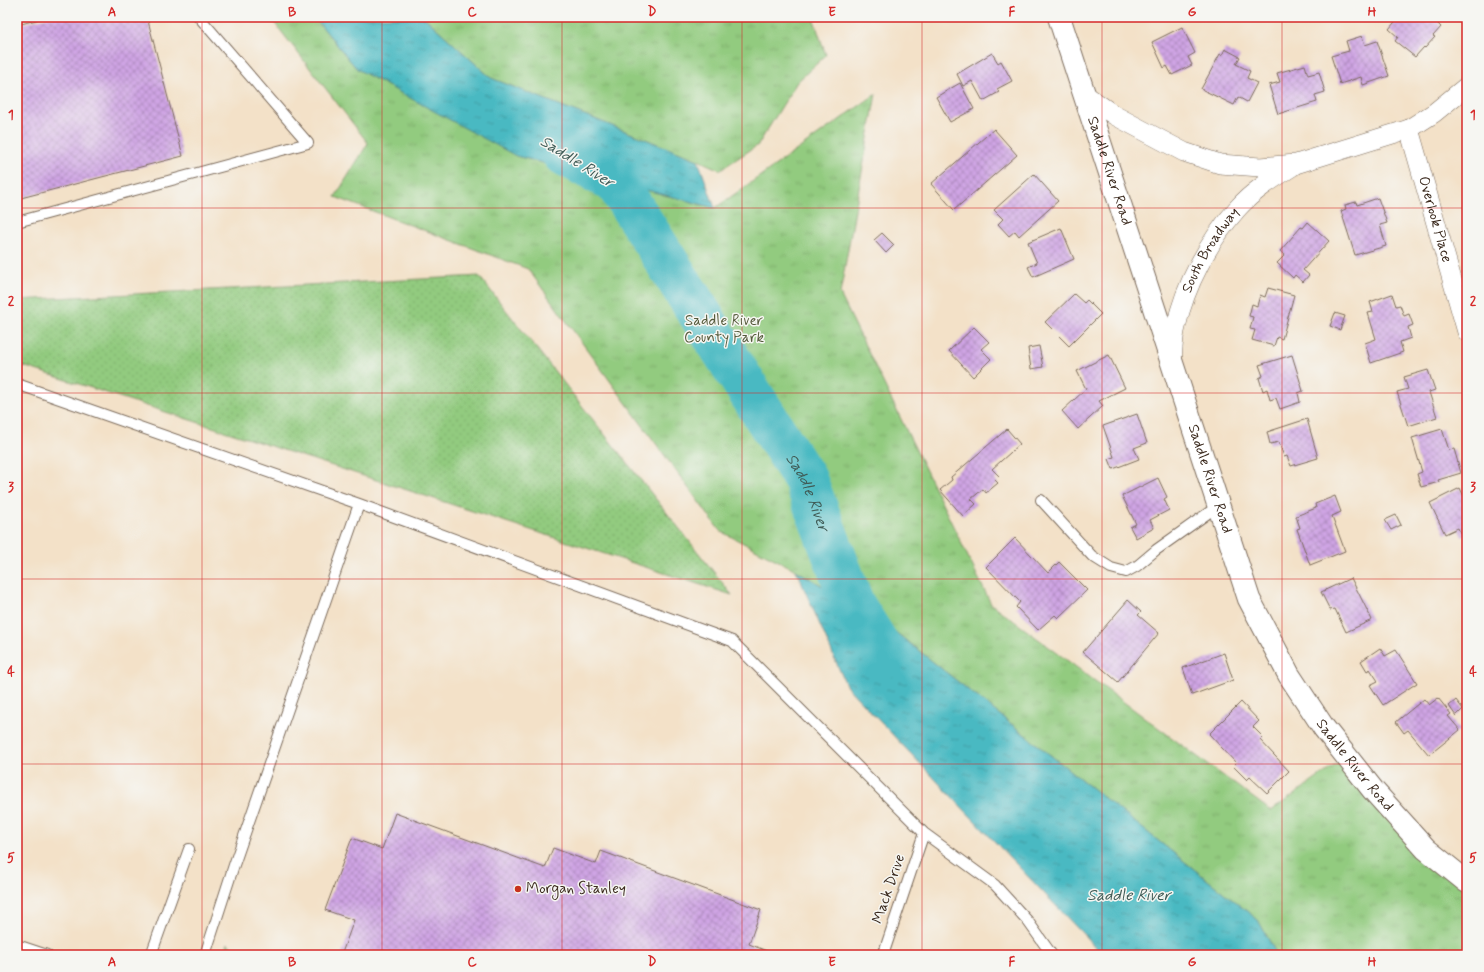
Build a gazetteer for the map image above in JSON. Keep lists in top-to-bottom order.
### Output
{
  "streets": {
    "street": ["Saddle River Road", "Overlook Place", "South Broadway"],
    "lane": ["Mack Drive"]
  },
  "crossings": [
    ["Saddle River Road", "South Broadway"],
    ["Overlook Place", "South Broadway"]
  ],
  "water": ["Saddle River"],
  "parks": ["Saddle River County Park"],
  "places": ["Morgan Stanley"],
  "grid": {
    "columns": [
      "A",
      "B",
      "C",
      "D",
      "E",
      "F",
      "G",
      "H"
    ],
    "rows": [
      "1",
      "2",
      "3",
      "4",
      "5"
    ]
  }
}
